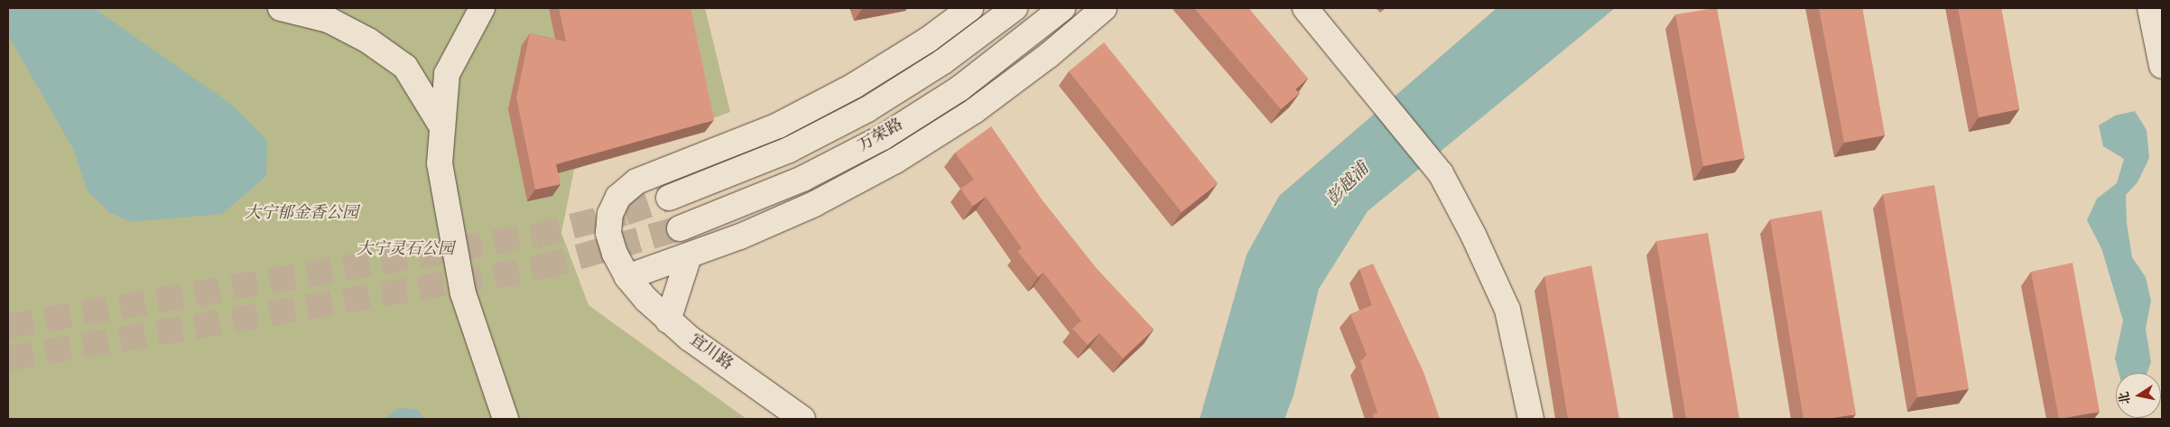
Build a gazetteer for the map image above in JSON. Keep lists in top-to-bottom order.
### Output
{
  "streets": {
    "street": ["万荣路", "宜川路"]
  },
  "water": ["彭越浦"],
  "parks": ["大宁郁金香公园", "大宁灵石公园"],
  "north": "left"
}
